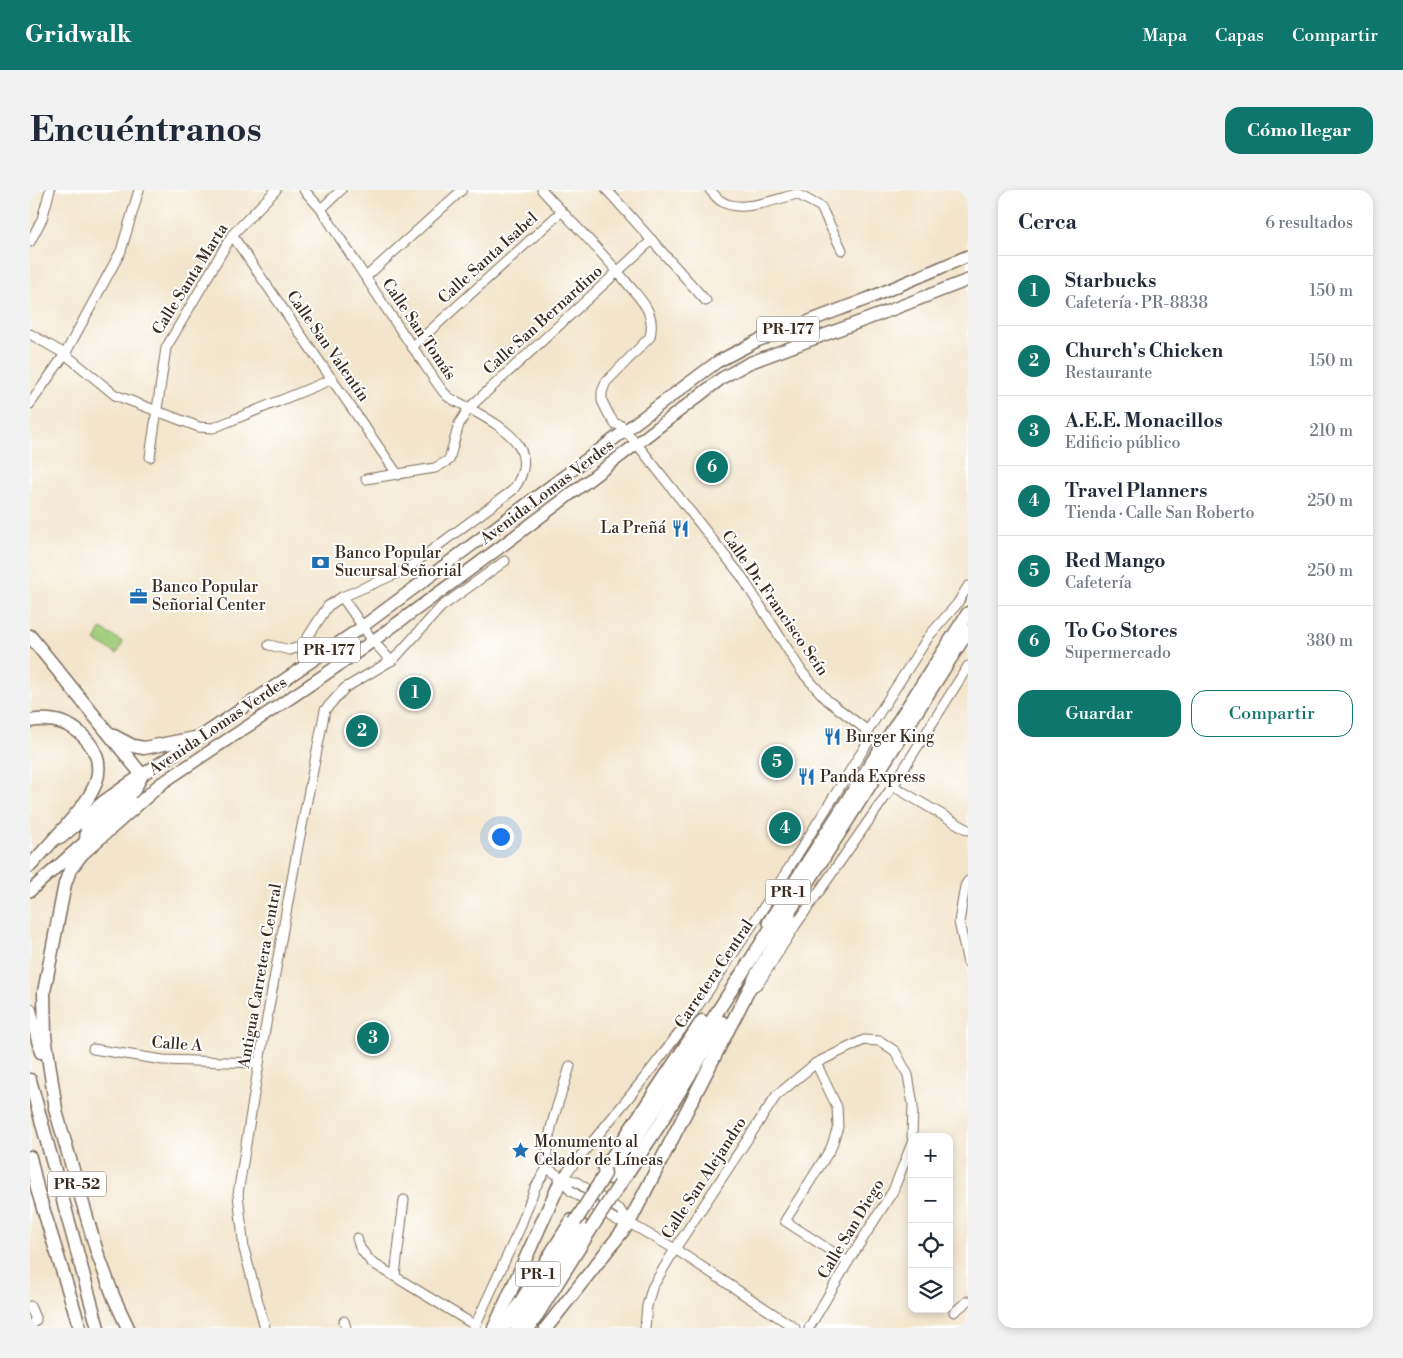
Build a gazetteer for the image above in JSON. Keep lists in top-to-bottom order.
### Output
{
  "streets": {
    "highway": ["PR-1", "Carretera Central", "PR-52"],
    "main road": ["PR-177", "Avenida Lomas Verdes"],
    "street": [
      "Calle Santa Isabel",
      "Calle Santa Marta",
      "Calle San Bernardino",
      "Calle San Tomás",
      "Calle San Valentín",
      "Calle Dr. Francisco Seín",
      "Antigua Carretera Central",
      "Calle A",
      "Calle San Alejandro",
      "Calle San Diego"
    ]
  },
  "crossings": [
    ["Calle Santa Isabel", "Calle San Tomás"],
    ["Calle Santa Marta", "Calle San Valentín"],
    ["Calle San Bernardino", "Calle San Tomás"],
    ["Calle San Bernardino", "Calle San Valentín"],
    ["Calle San Bernardino", "Calle Dr. Francisco Seín"],
    ["Avenida Lomas Verdes", "Calle Dr. Francisco Seín"],
    ["Antigua Carretera Central", "Calle A"]
  ],
  "places": {
    "restaurant": ["La Preñá", "Burger King", "Panda Express"],
    "bank": ["Banco Popular Sucursal Señorial"],
    "office": ["Banco Popular Señorial Center"],
    "place": ["Monumento al Celador de Líneas"]
  },
  "page": {
    "header": "Gridwalk",
    "nav": ["Mapa", "Capas", "Compartir"],
    "buttons": [
      "Cómo llegar",
      ["Guardar", "Compartir"]
    ],
    "title": "Encuéntranos",
    "heading": ["Cerca", "6 resultados"],
    "list": [
      {
        "mark": "1",
        "name": "Starbucks",
        "note": "Cafetería · PR-8838",
        "value": "150 m"
      },
      {
        "mark": "2",
        "name": "Church's Chicken",
        "note": "Restaurante",
        "value": "150 m"
      },
      {
        "mark": "3",
        "name": "A.E.E. Monacillos",
        "note": "Edificio público",
        "value": "210 m"
      },
      {
        "mark": "4",
        "name": "Travel Planners",
        "note": "Tienda · Calle San Roberto",
        "value": "250 m"
      },
      {
        "mark": "5",
        "name": "Red Mango",
        "note": "Cafetería",
        "value": "250 m"
      },
      {
        "mark": "6",
        "name": "To Go Stores",
        "note": "Supermercado",
        "value": "380 m"
      }
    ],
    "pins": [
      "6",
      "1",
      "2",
      "5",
      "4",
      "3"
    ],
    "map_buttons": ["+", "−"]
  }
}
